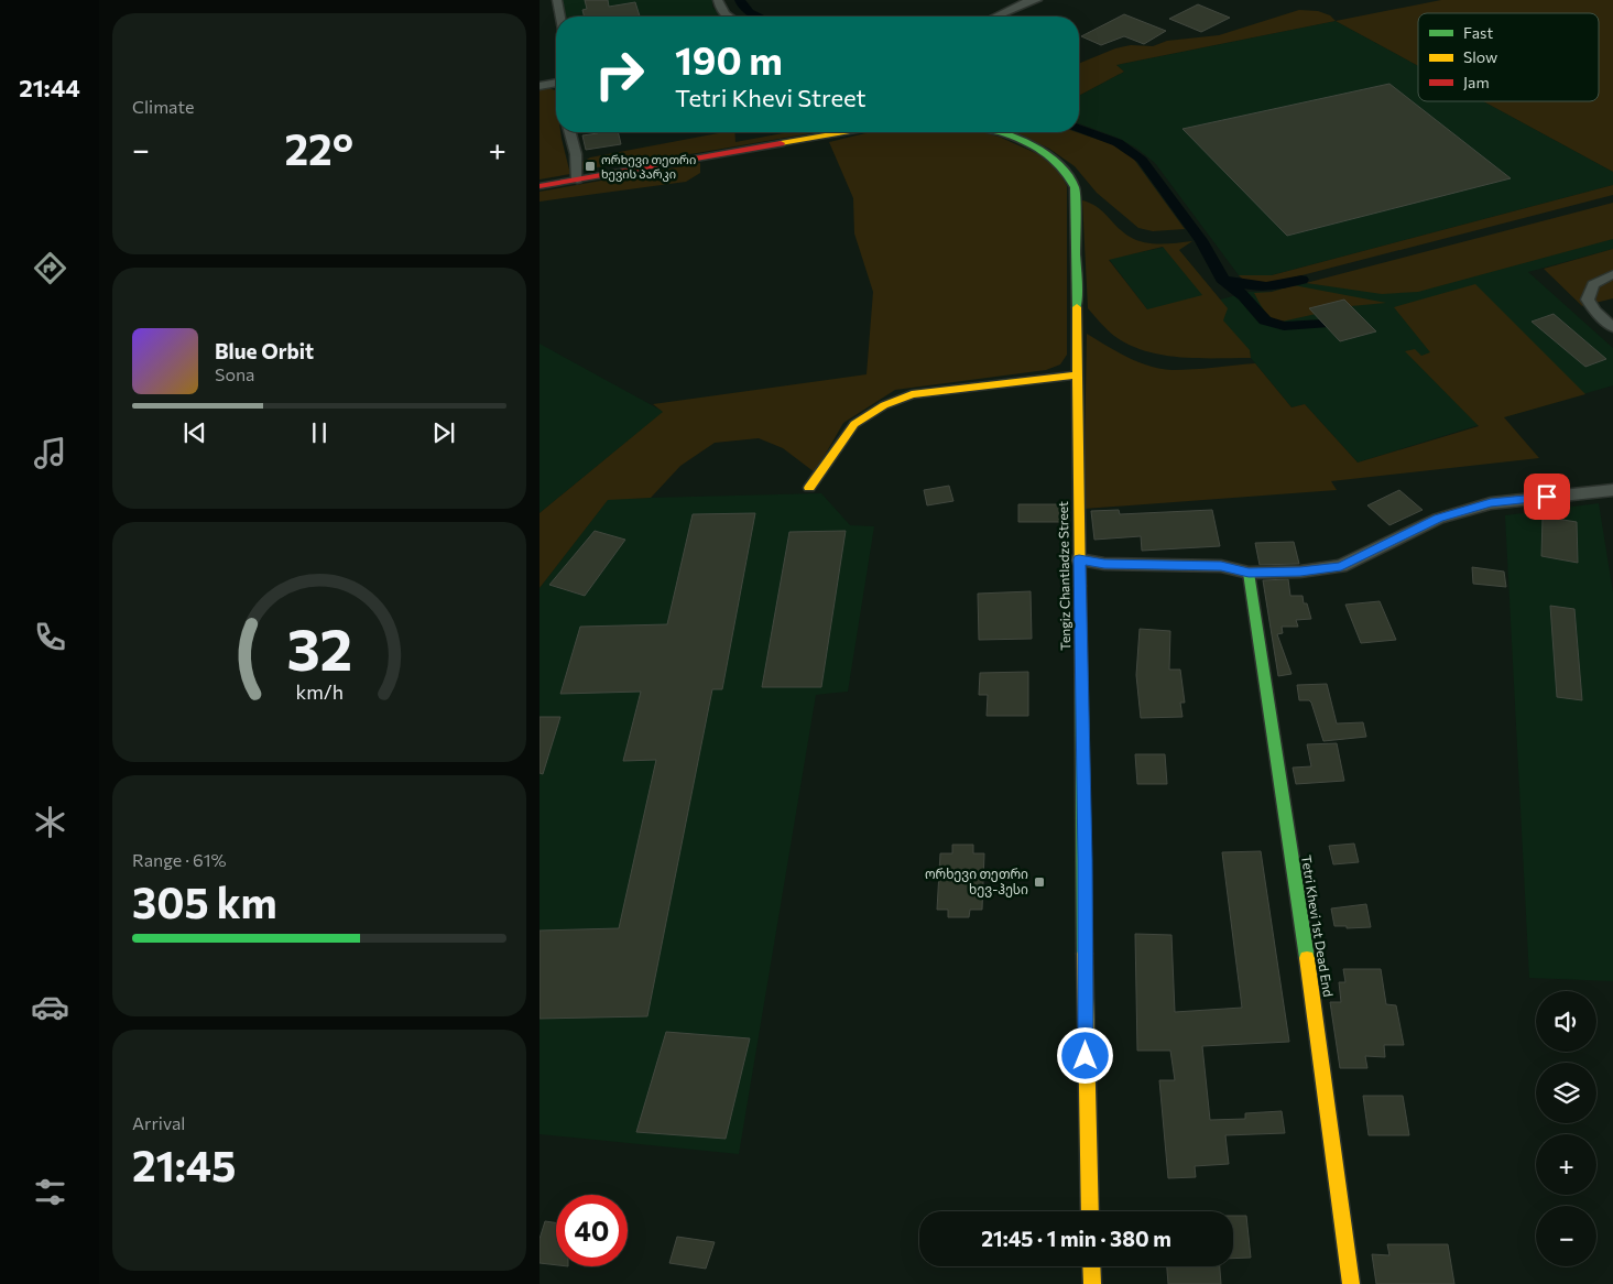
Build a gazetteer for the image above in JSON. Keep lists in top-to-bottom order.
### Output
{
  "streets": {
    "street": ["Tengiz Chantladze Street", "Tetri Khevi 1st Dead End"]
  },
  "places": {
    "transit": ["ორხევი თეთრი ხევის პარკი", "ორხევი თეთრი ხევ-ჰესი"]
  },
  "legend": ["Fast", "Slow", "Jam"],
  "page": {
    "tabs": "21:44",
    "tile": [
      "Climate",
      ["Range · 61%", "305 km"],
      ["Arrival", "21:45"]
    ],
    "turn": ["190 m", "Tetri Khevi Street"],
    "heat": ["−", "22°", "+"],
    "song": ["Blue Orbit", "Sona"],
    "map_buttons": ["+", "−"],
    "limit": "40",
    "trip": "21:45 · 1 min · 380 m",
    "gauge": ["32", "km/h"]
  }
}
